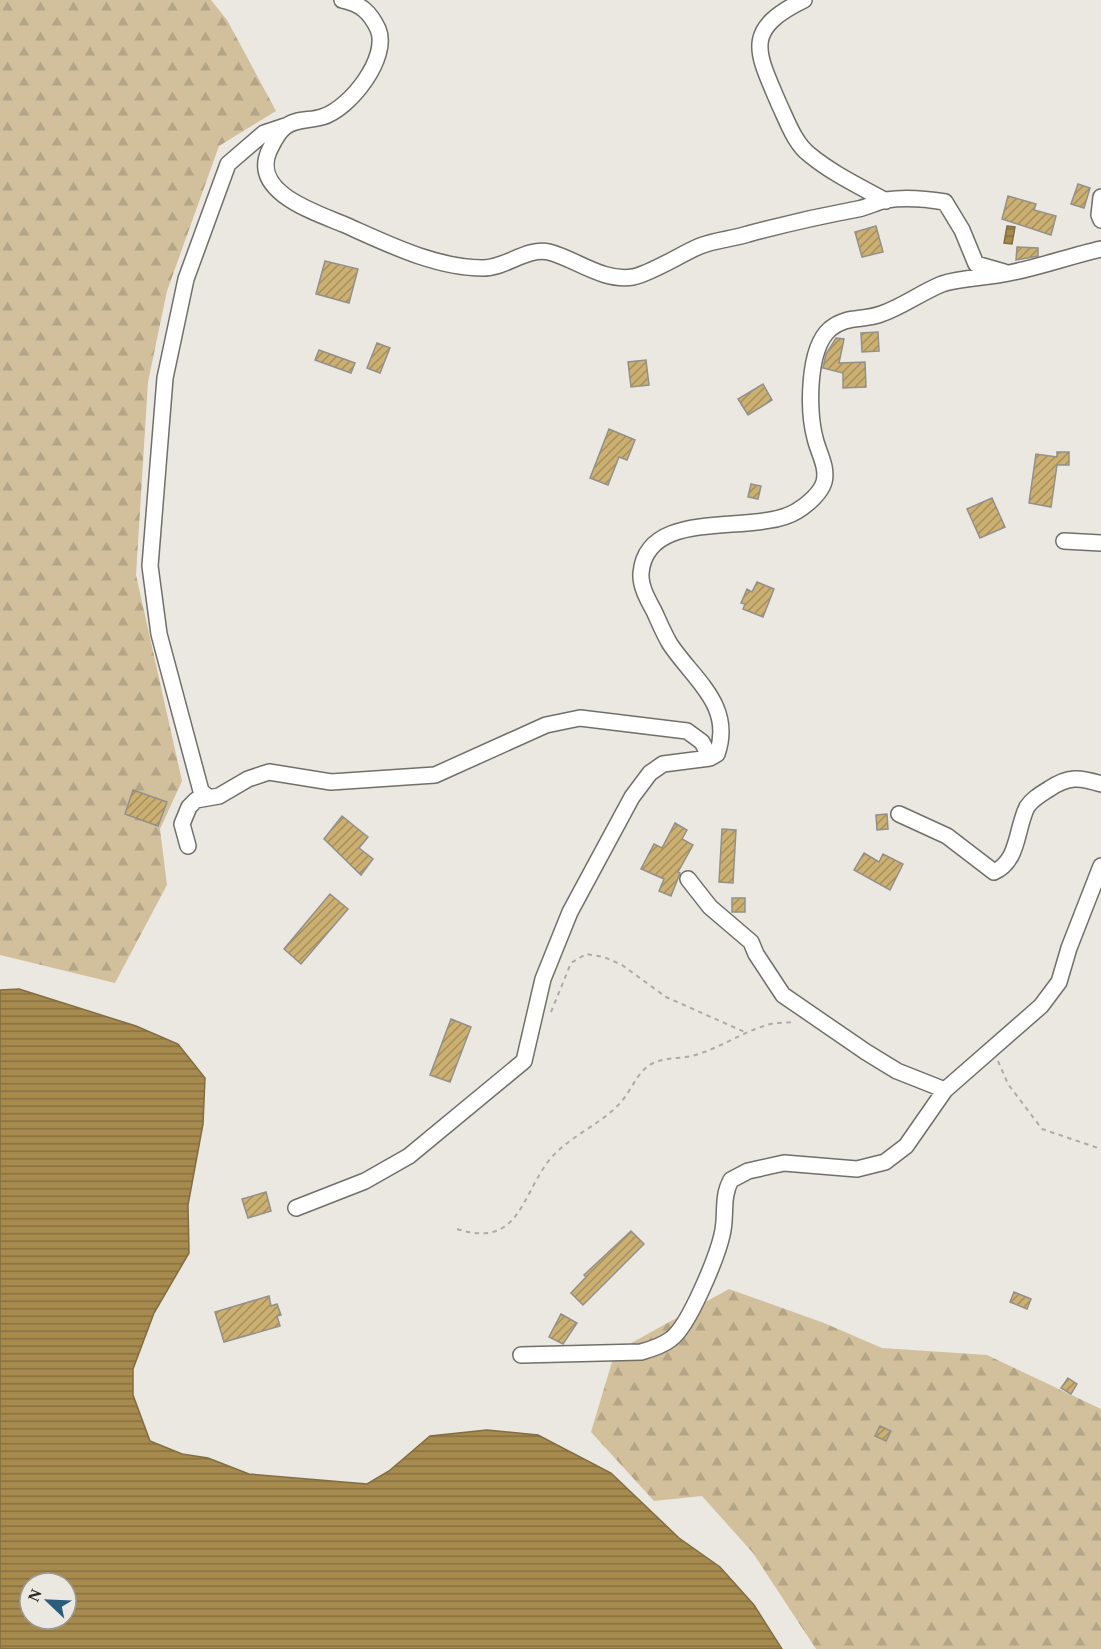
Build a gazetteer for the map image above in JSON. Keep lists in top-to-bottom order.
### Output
{
  "north": "top left"
}
